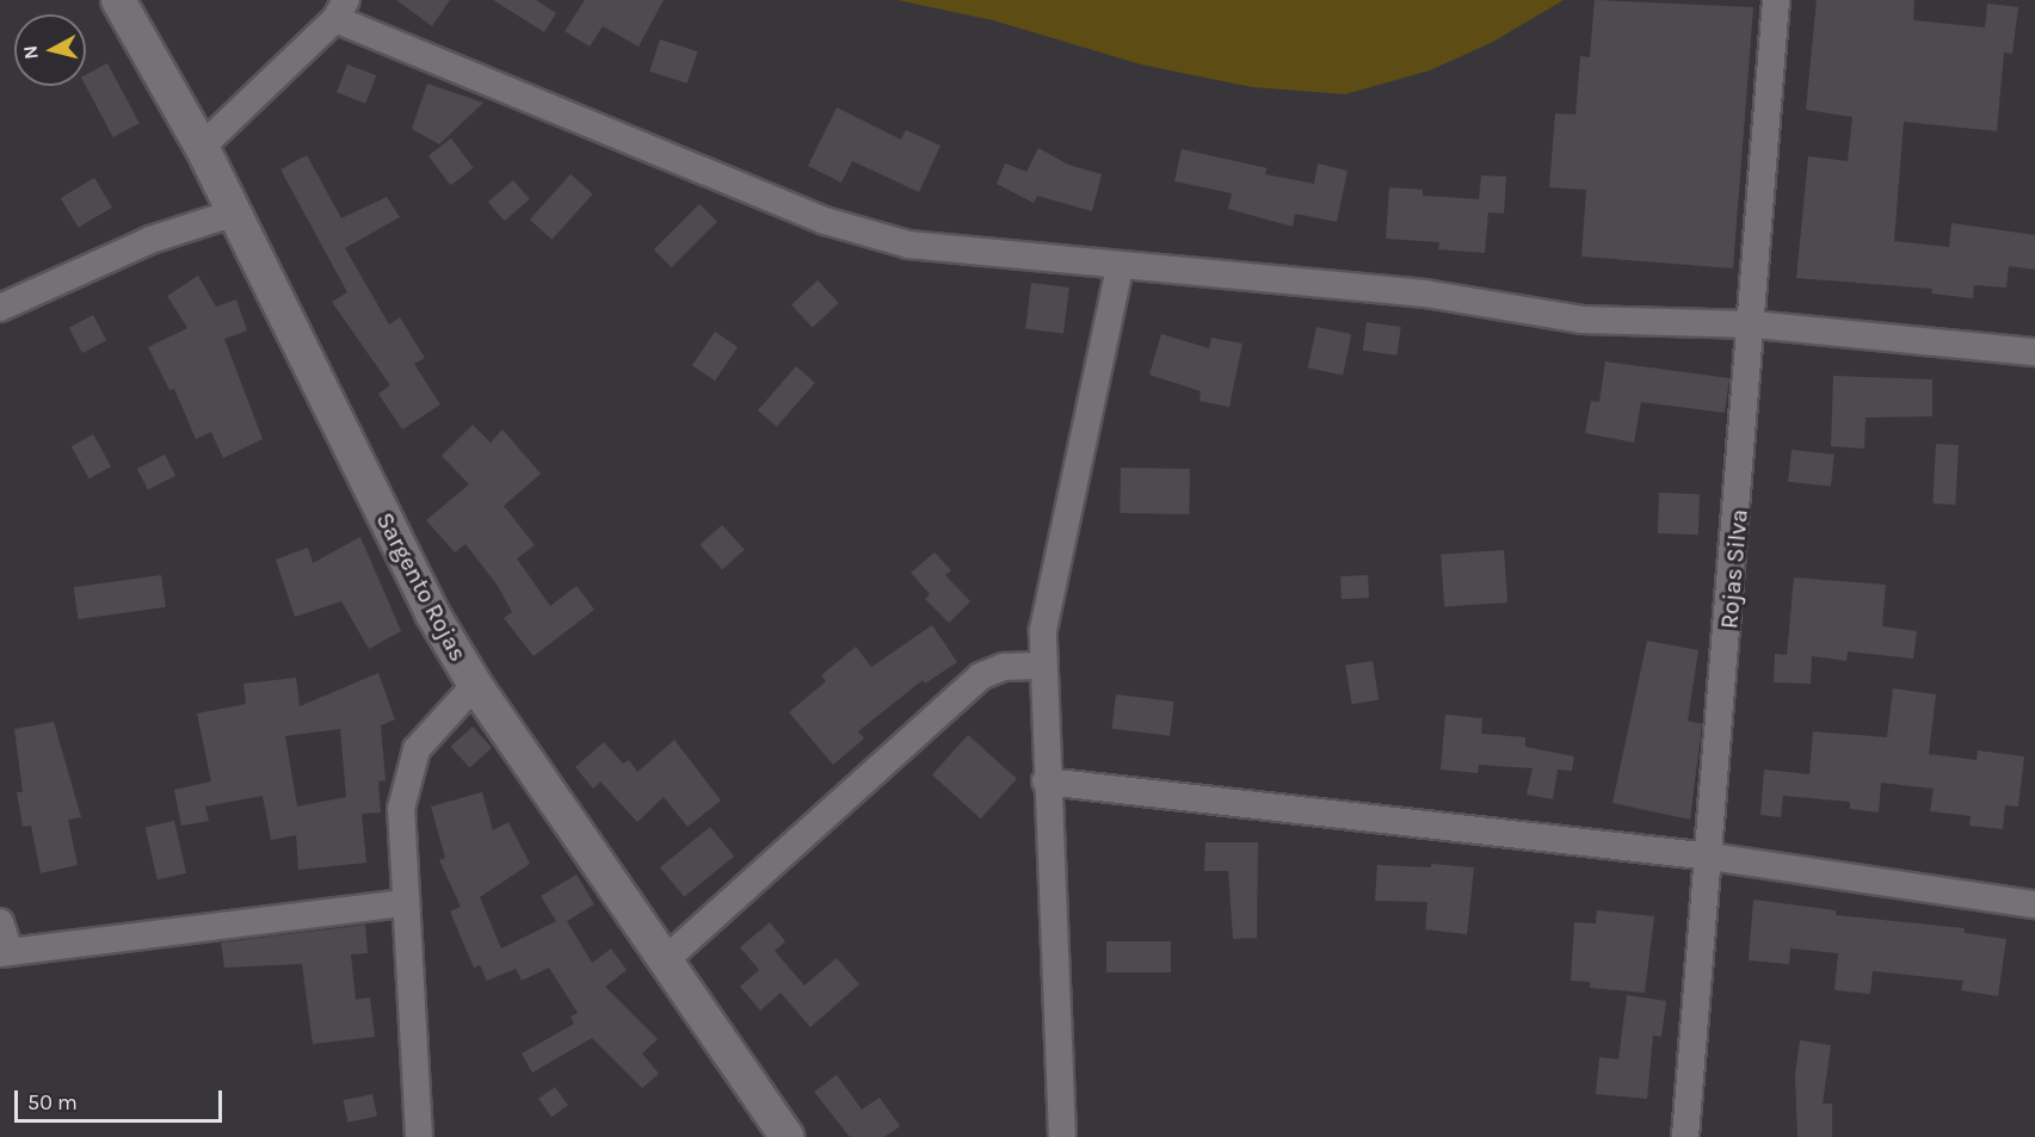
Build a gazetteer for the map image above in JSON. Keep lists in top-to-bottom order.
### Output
{
  "streets": {
    "street": ["Rojas Silva", "Sargento Rojas"]
  },
  "scale_bar": "50 m",
  "north": "left"
}
